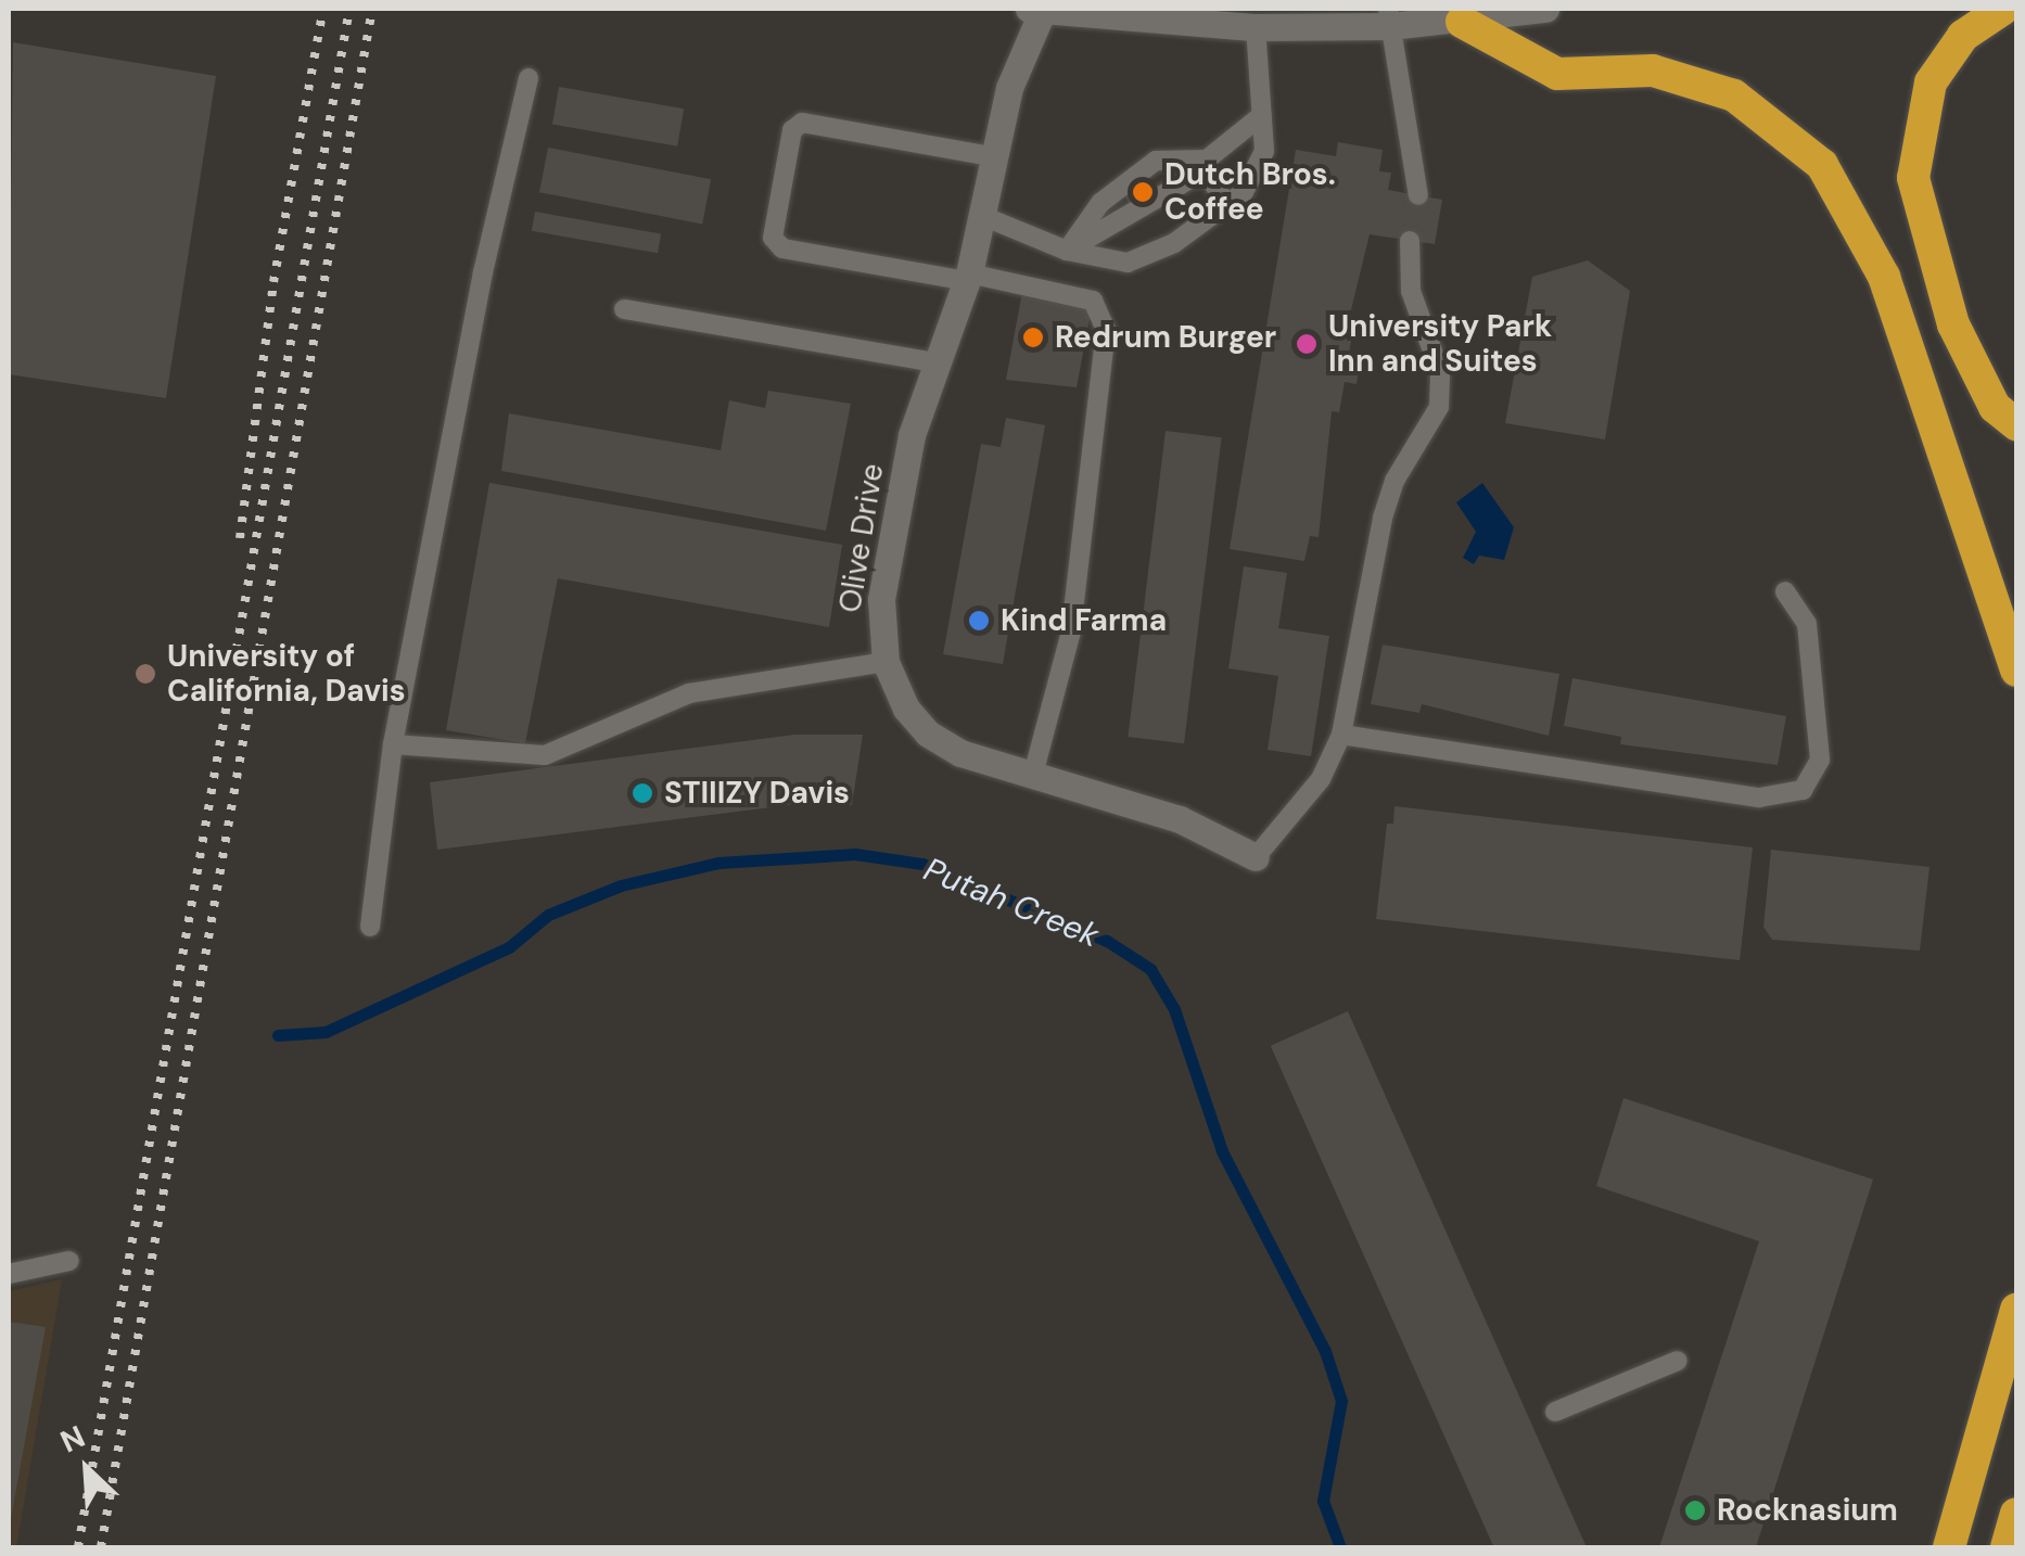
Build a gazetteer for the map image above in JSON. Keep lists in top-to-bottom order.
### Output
{
  "streets": {
    "street": ["Olive Drive"]
  },
  "water": ["Putah Creek"],
  "places": [
    "Dutch Bros. Coffee",
    "Redrum Burger",
    "University Park Inn and Suites",
    "Kind Farma",
    "University of California, Davis",
    "STIIIZY Davis",
    "Rocknasium"
  ],
  "north": "top left"
}
